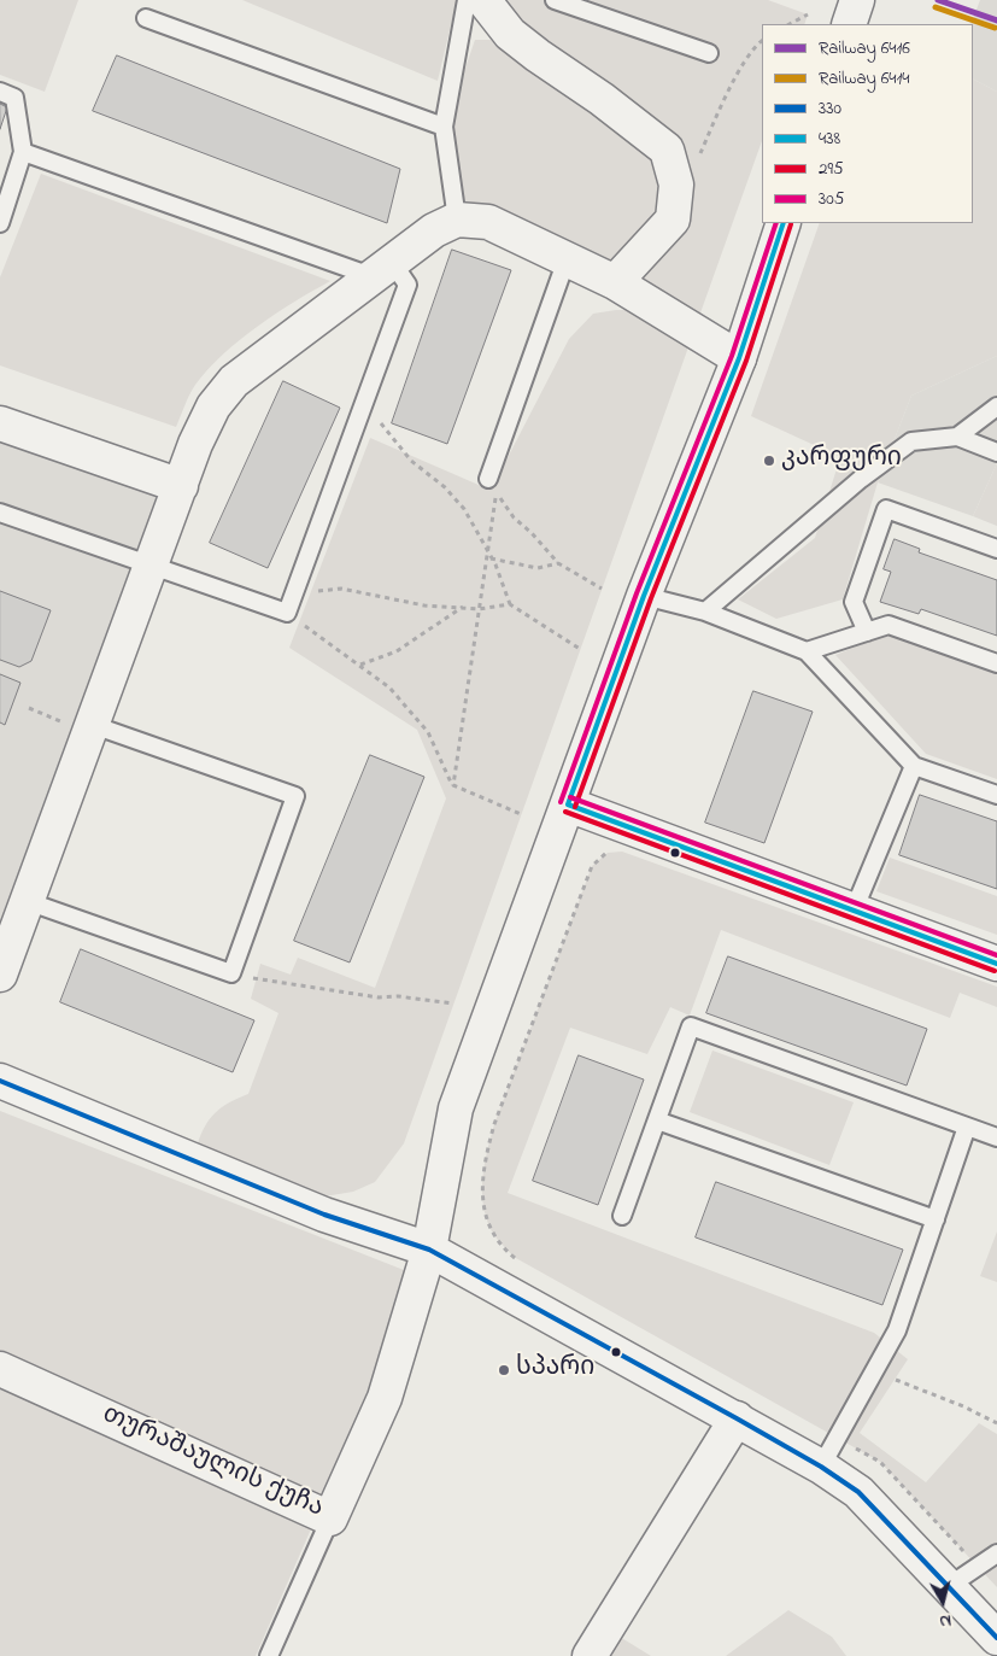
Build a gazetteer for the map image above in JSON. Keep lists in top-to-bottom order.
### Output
{
  "streets": {
    "street": ["თურაშაულის ქუჩა"]
  },
  "places": ["კარფური", "სპარი"],
  "lines": [
    "rail line 6416",
    "rail line 6414",
    "transit line 438",
    "transit line 305",
    "transit line 295",
    "transit line 330"
  ],
  "legend": [
    "Railway 6416",
    "Railway 6414",
    "330",
    "438",
    "295",
    "305"
  ],
  "north": "bottom"
}
